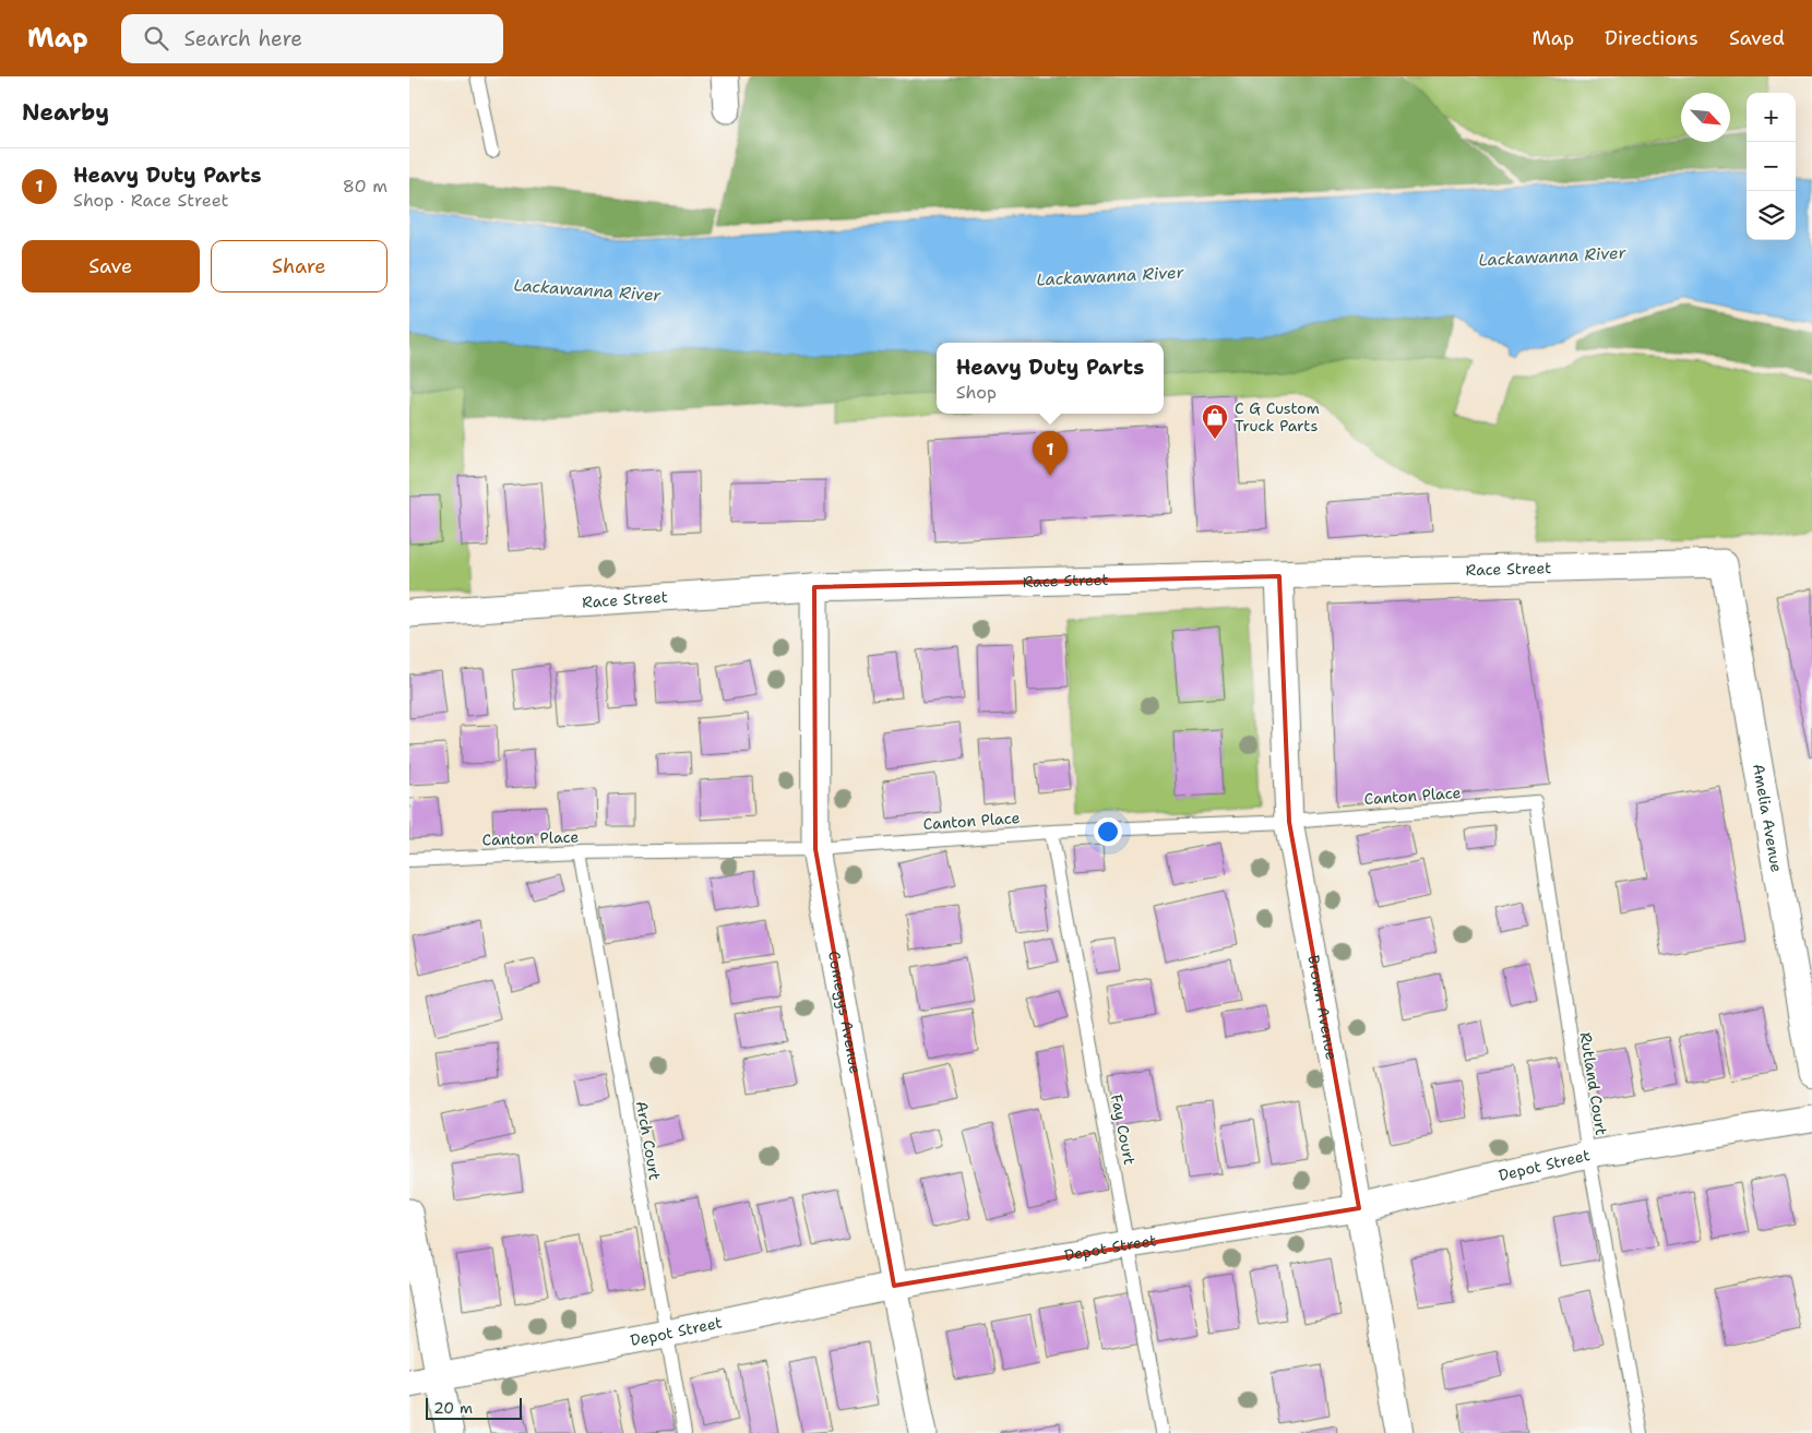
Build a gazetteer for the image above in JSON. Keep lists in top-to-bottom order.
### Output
{
  "streets": {
    "street": [
      "Race Street",
      "Amelia Avenue",
      "Brown Avenue",
      "Comegys Avenue",
      "Depot Street"
    ],
    "lane": [
      "Canton Place",
      "Rutland Court",
      "Fay Court",
      "Arch Court"
    ]
  },
  "crossings": [
    ["Race Street", "Amelia Avenue"],
    ["Race Street", "Brown Avenue"],
    ["Race Street", "Comegys Avenue"],
    ["Canton Place", "Brown Avenue"],
    ["Canton Place", "Comegys Avenue"],
    ["Canton Place", "Rutland Court"],
    ["Canton Place", "Fay Court"],
    ["Canton Place", "Arch Court"],
    ["Brown Avenue", "Depot Street"],
    ["Comegys Avenue", "Depot Street"],
    ["Rutland Court", "Depot Street"],
    ["Fay Court", "Depot Street"],
    ["Arch Court", "Depot Street"]
  ],
  "water": ["Lackawanna River"],
  "places": {
    "shop": ["C G Custom Truck Parts"]
  },
  "scale_bar": "20 m",
  "north": "bottom right",
  "page": {
    "header": "Map",
    "search": "Search here",
    "nav": ["Map", "Directions", "Saved"],
    "heading": "Nearby",
    "map_buttons": ["+", "−"],
    "list": [
      {
        "mark": "1",
        "name": "Heavy Duty Parts",
        "note": "Shop · Race Street",
        "value": "80 m"
      }
    ],
    "buttons": ["Save", "Share"],
    "popup": ["Heavy Duty Parts", "Shop"],
    "pins": "1",
    "scale": "20 m"
  }
}
